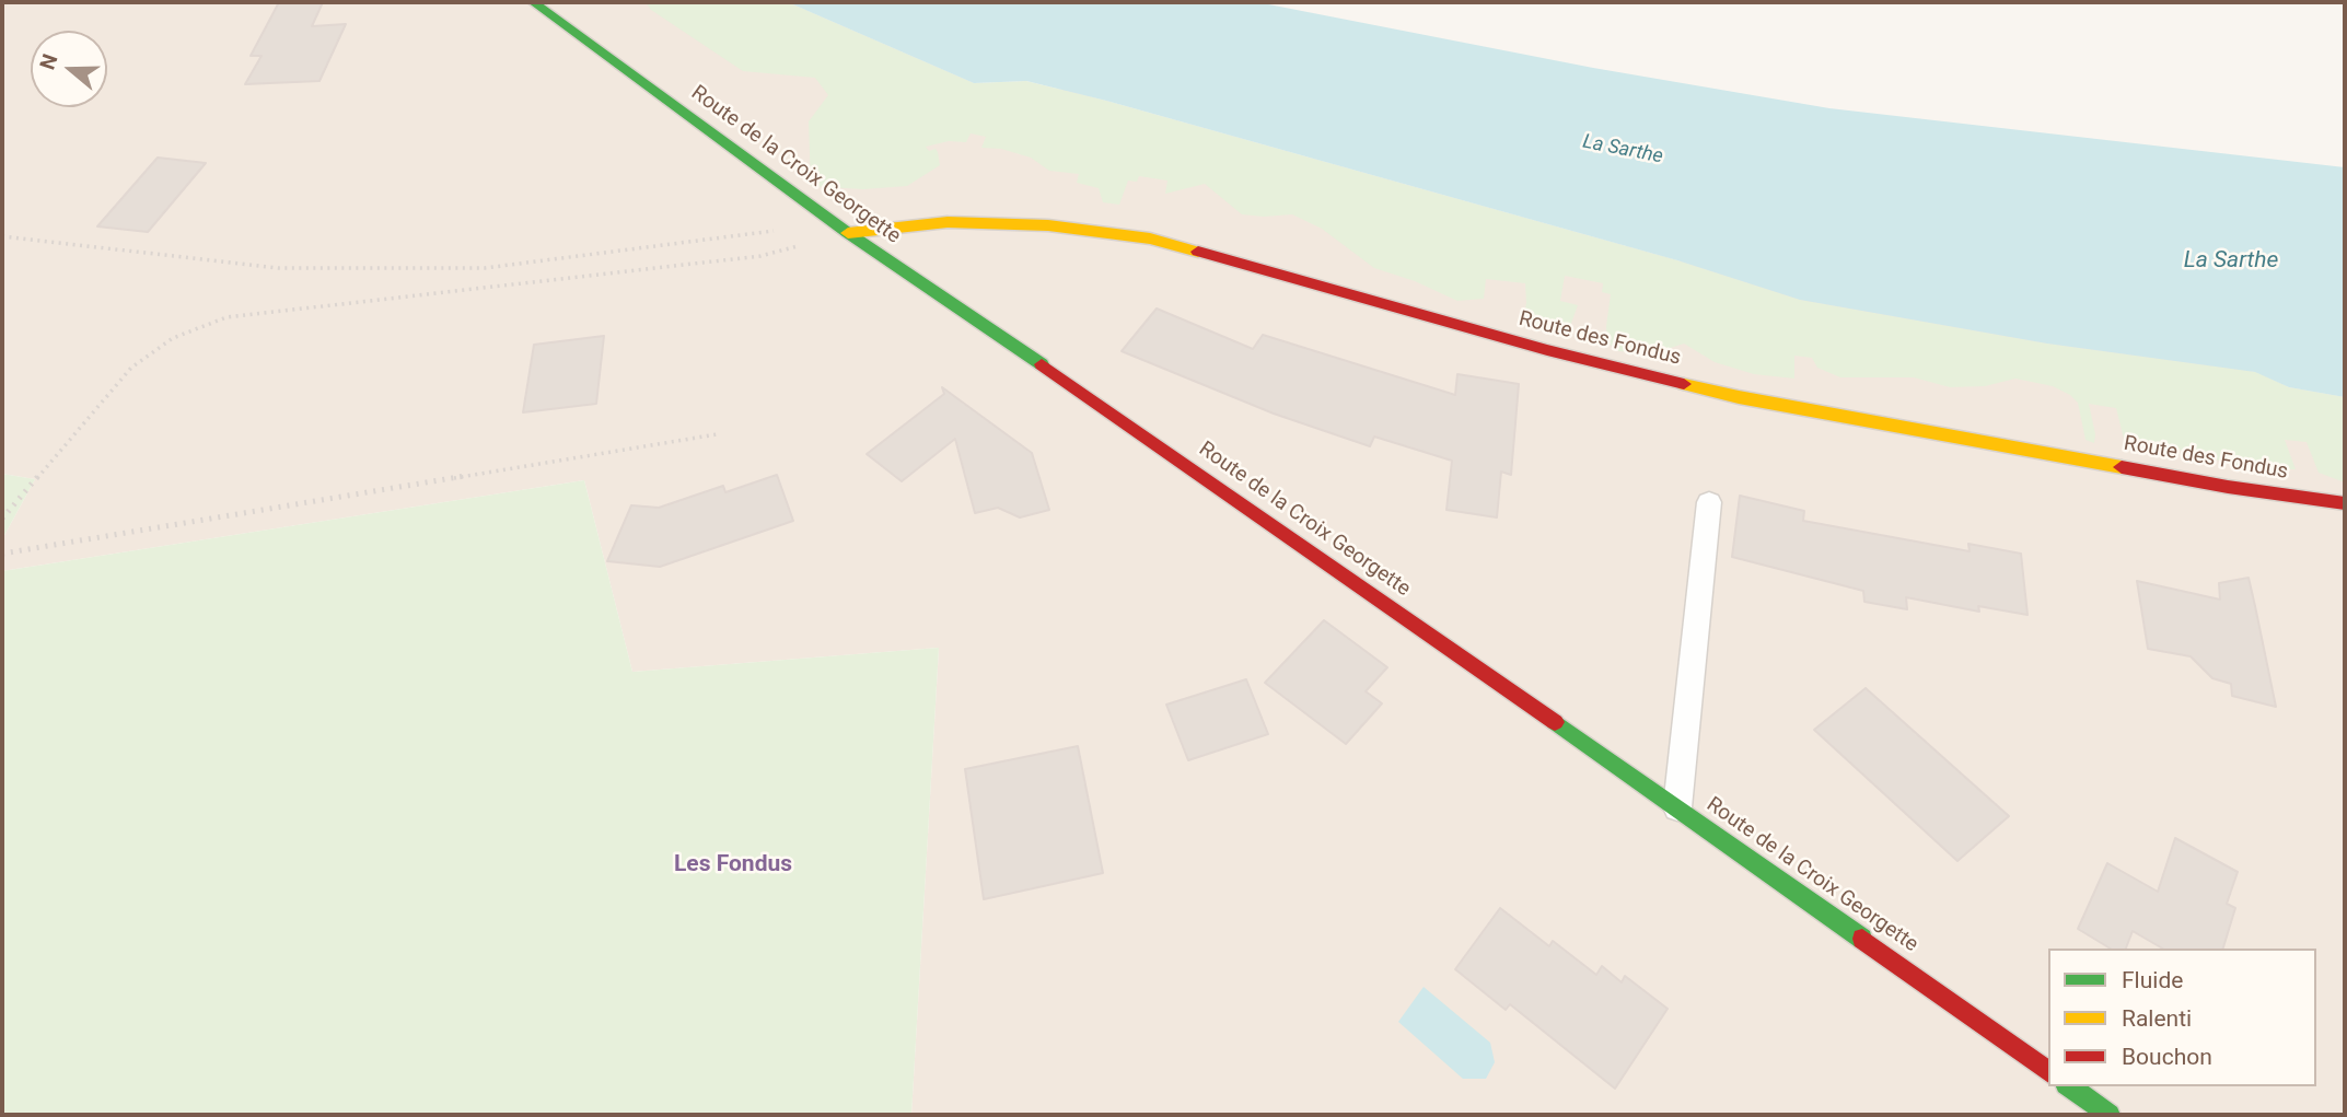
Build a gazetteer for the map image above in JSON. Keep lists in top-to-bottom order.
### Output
{
  "streets": {
    "street": ["Route de la Croix Georgette", "Route des Fondus"]
  },
  "crossings": [
    ["Route de la Croix Georgette", "Route des Fondus"]
  ],
  "districts": ["Les Fondus"],
  "water": ["La Sarthe"],
  "legend": ["Fluide", "Ralenti", "Bouchon"],
  "north": "left"
}
